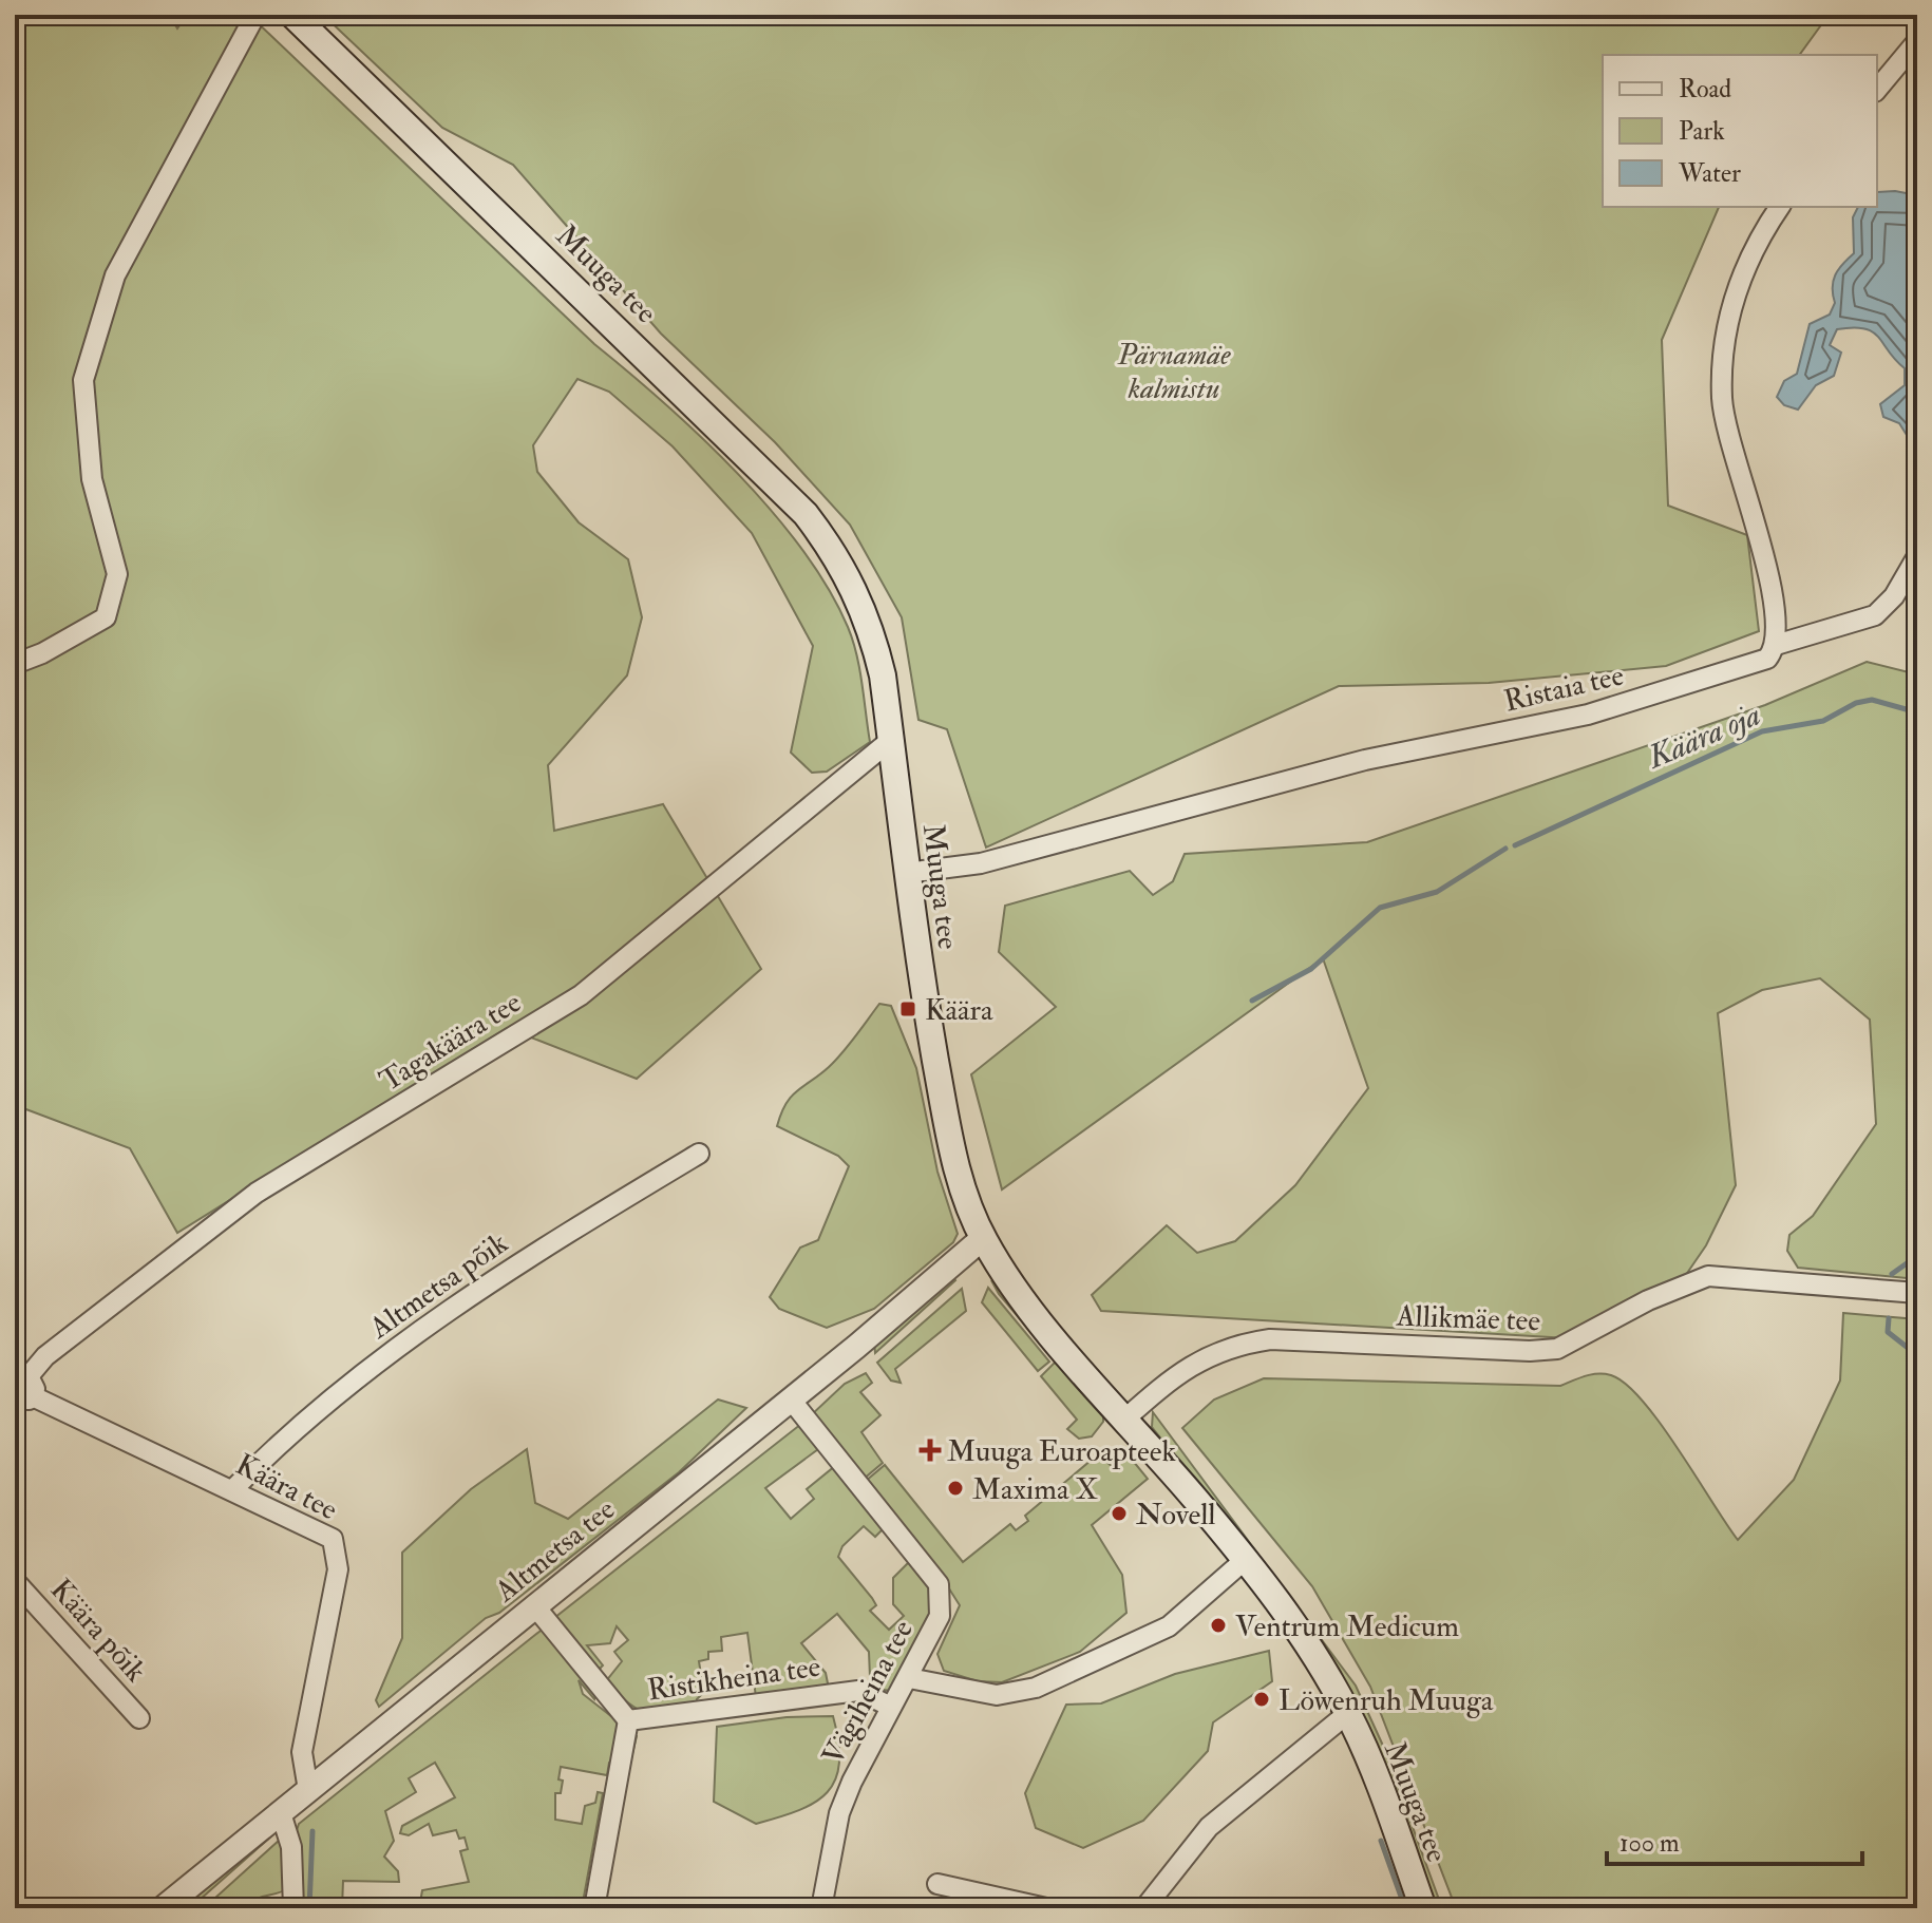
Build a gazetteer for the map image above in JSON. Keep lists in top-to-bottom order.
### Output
{
  "streets": {
    "main road": ["Muuga tee"],
    "street": [
      "Ristaia tee",
      "Tagakäära tee",
      "Altmetsa põik",
      "Allikmäe tee",
      "Käära tee",
      "Altmetsa tee",
      "Käära põik",
      "Ristikheina tee",
      "Vägiheina tee"
    ]
  },
  "crossings": [
    ["Muuga tee", "Ristaia tee"],
    ["Muuga tee", "Tagakäära tee"],
    ["Muuga tee", "Allikmäe tee"],
    ["Muuga tee", "Altmetsa tee"],
    ["Tagakäära tee", "Käära tee"],
    ["Altmetsa põik", "Käära tee"],
    ["Käära tee", "Altmetsa tee"],
    ["Altmetsa tee", "Ristikheina tee"],
    ["Altmetsa tee", "Vägiheina tee"],
    ["Ristikheina tee", "Vägiheina tee"]
  ],
  "water": ["Käära oja"],
  "parks": ["Pärnamäe kalmistu"],
  "places": {
    "transit": ["Käära"],
    "health": ["Muuga Euroapteek"],
    "other": [
      "Maxima X",
      "Novell",
      "Ventrum Medicum",
      "Löwenruh Muuga"
    ]
  },
  "legend": ["Road", "Park", "Water"],
  "scale_bar": "100 m"
}
